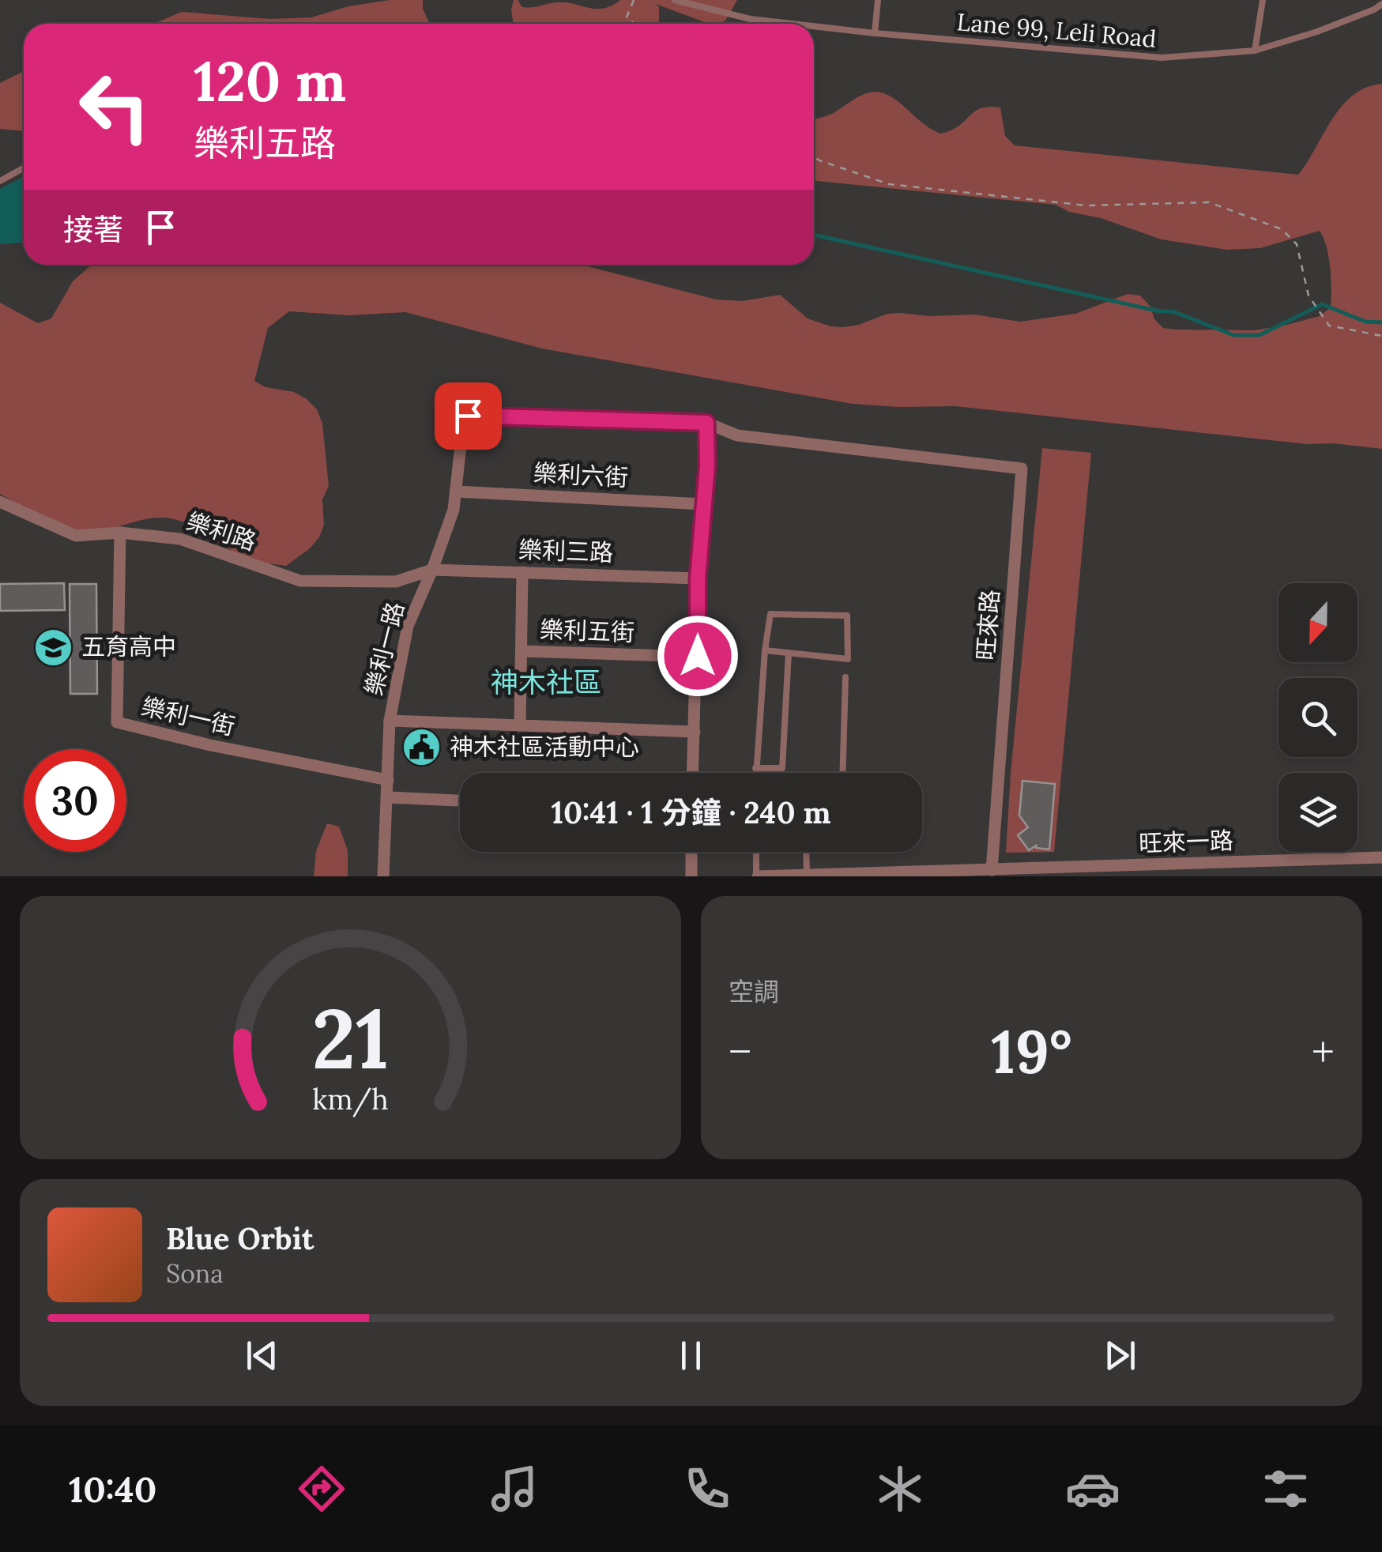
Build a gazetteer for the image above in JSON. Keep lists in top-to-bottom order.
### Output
{
  "streets": {
    "street": [
      "樂利六街",
      "樂利路",
      "樂利三路",
      "旺來路",
      "樂利五街",
      "樂利一路",
      "樂利一街",
      "旺來一路"
    ],
    "lane": ["Lane 99, Leli Road"]
  },
  "crossings": [
    ["樂利六街", "樂利一路"],
    ["樂利路", "樂利三路"],
    ["樂利路", "樂利一路"],
    ["樂利路", "樂利一街"],
    ["樂利三路", "樂利一路"],
    ["旺來路", "樂利一路"],
    ["旺來路", "旺來一路"],
    ["樂利一路", "樂利一街"]
  ],
  "districts": ["神木社區"],
  "places": {
    "school or university": ["五育高中"],
    "public building": ["神木社區活動中心"]
  },
  "north": "bottom",
  "page": {
    "turn": ["120 m", "樂利五路"],
    "then": "接著",
    "limit": "30",
    "trip": "10:41 · 1 分鐘 · 240 m",
    "tile": "空調",
    "heat": ["−", "19°", "+"],
    "song": ["Blue Orbit", "Sona"],
    "tabs": "10:40",
    "gauge": ["21", "km/h"]
  }
}
